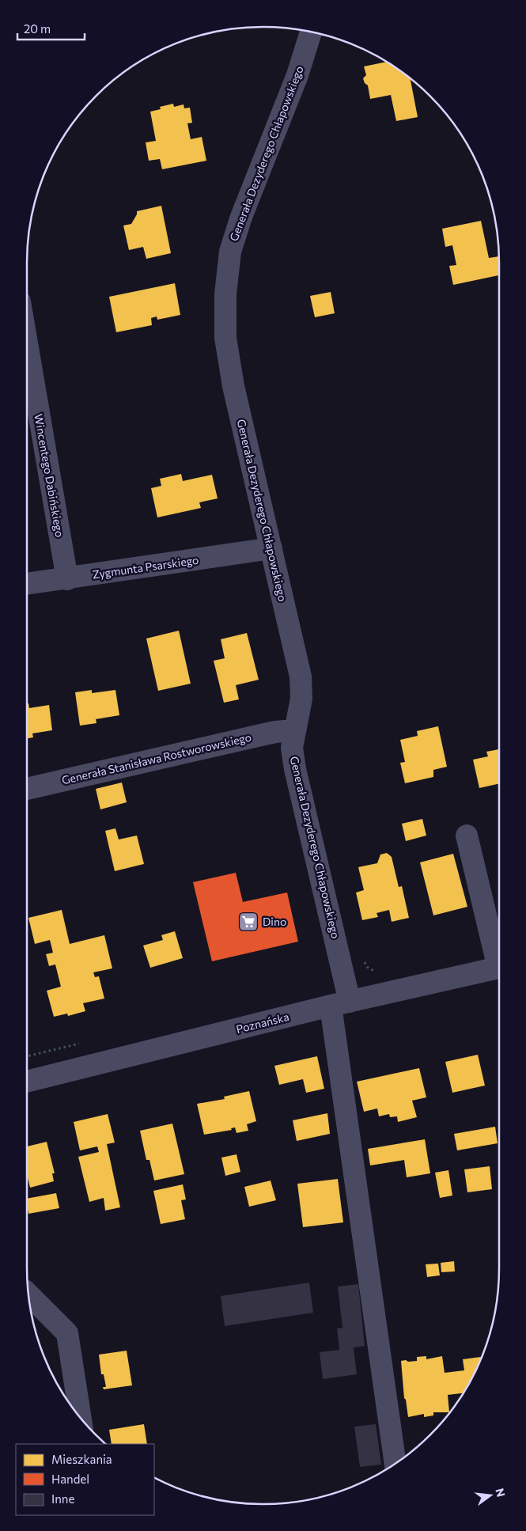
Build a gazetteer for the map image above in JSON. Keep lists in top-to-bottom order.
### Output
{
  "streets": {
    "street": [
      "Generała Dezyderego Chłapowskiego",
      "Wincentego Dabińskiego",
      "Zygmunta Psarskiego",
      "Generała Stanisława Rostworowskiego",
      "Poznańska"
    ]
  },
  "crossings": [
    ["Generała Dezyderego Chłapowskiego", "Zygmunta Psarskiego"],
    ["Generała Dezyderego Chłapowskiego", "Generała Stanisława Rostworowskiego"],
    ["Generała Dezyderego Chłapowskiego", "Poznańska"],
    ["Wincentego Dabińskiego", "Zygmunta Psarskiego"]
  ],
  "places": {
    "supermarket": ["Dino"]
  },
  "legend": ["Mieszkania", "Handel", "Inne"],
  "scale_bar": "20 m",
  "north": "right"
}
